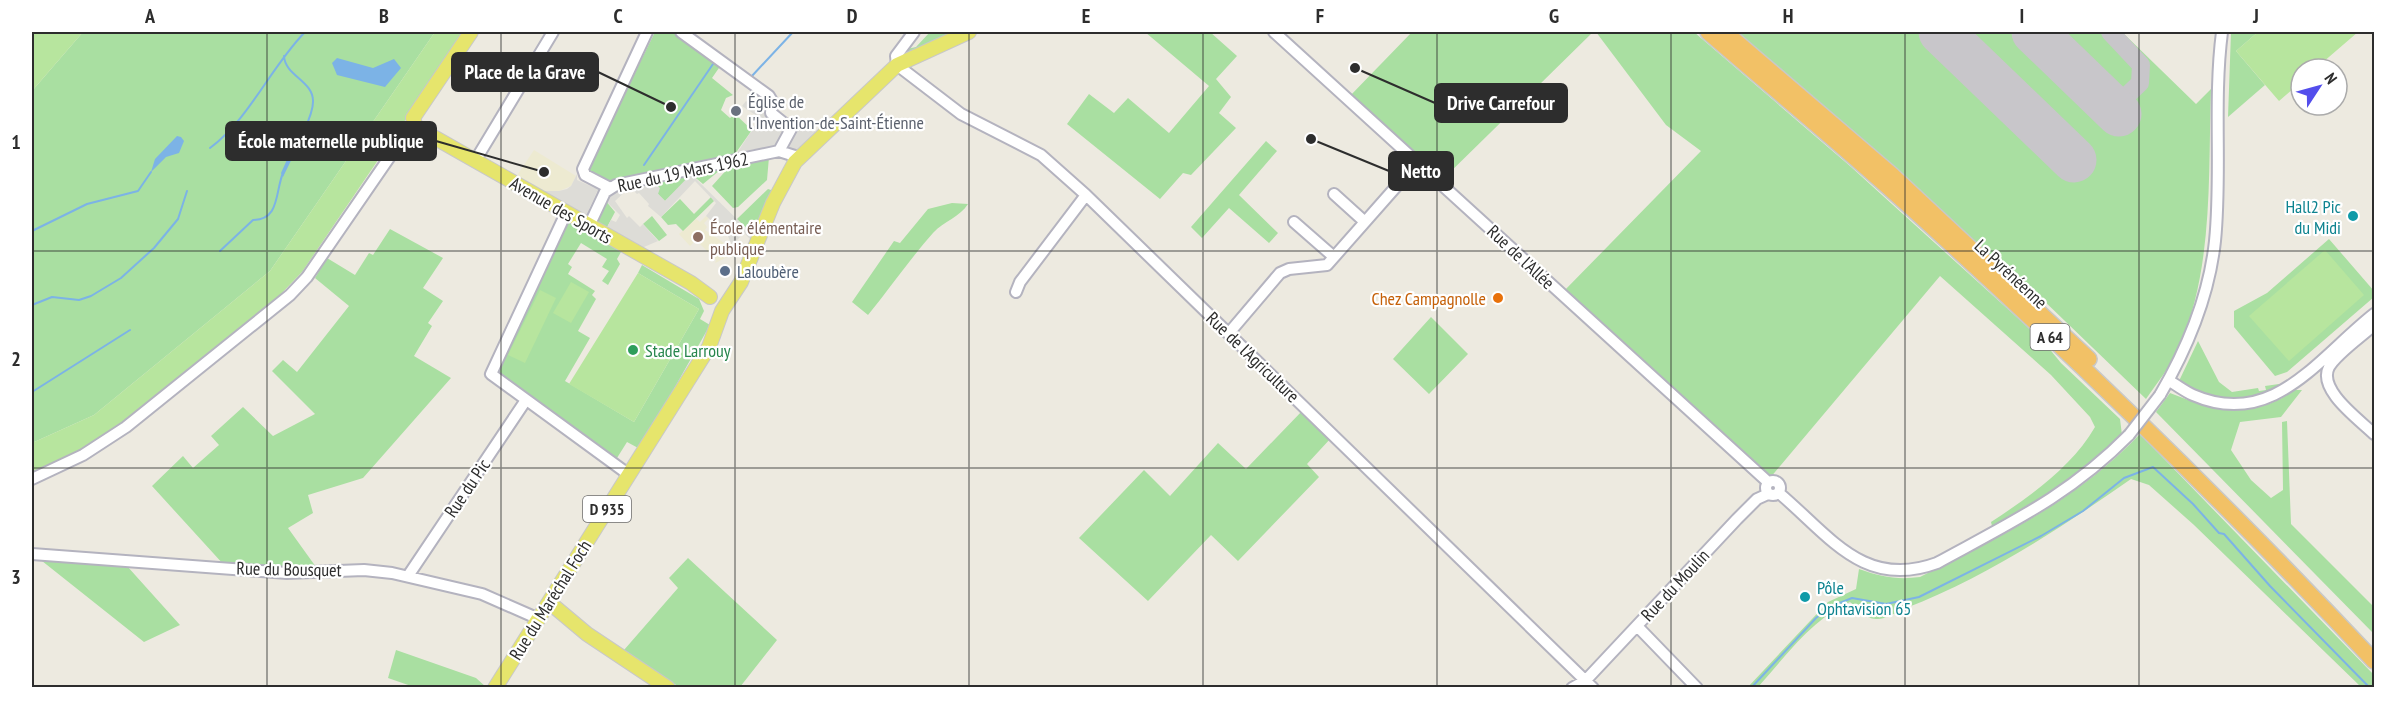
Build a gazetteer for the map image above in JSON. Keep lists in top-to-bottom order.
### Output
{
  "streets": {
    "highway": ["La Pyrénéenne", "A 64"],
    "main road": ["Avenue des Sports", "D 935", "Rue du Maréchal Foch"],
    "street": [
      "Rue du 19 Mars 1962",
      "Rue de l'Allée",
      "Rue de l'Agriculture",
      "Rue du Pic",
      "Rue du Bousquet",
      "Rue du Moulin"
    ]
  },
  "crossings": [
    ["Rue du 19 Mars 1962", "Avenue des Sports"],
    ["Rue du 19 Mars 1962", "Rue du Maréchal Foch"],
    ["Avenue des Sports", "Rue du Maréchal Foch"],
    ["Rue de l'Allée", "Rue du Moulin"],
    ["Rue de l'Agriculture", "Rue du Moulin"],
    ["Rue de l'Agriculture", "Rue du Maréchal Foch"],
    ["Rue du Pic", "Rue du Bousquet"],
    ["Rue du Bousquet", "Rue du Maréchal Foch"]
  ],
  "places": [
    "Drive Carrefour",
    "Place de la Grave",
    "Église de l'Invention-de-Saint-Étienne",
    "Netto",
    "École maternelle publique",
    "Hall2 Pic du Midi",
    "École élémentaire publique",
    "Laloubère",
    "Chez Campagnolle",
    "Stade Larrouy",
    "Pôle Ophtavision 65"
  ],
  "north": "top right",
  "grid": {
    "columns": [
      "A",
      "B",
      "C",
      "D",
      "E",
      "F",
      "G",
      "H",
      "I",
      "J"
    ],
    "rows": ["1", "2", "3"]
  }
}
